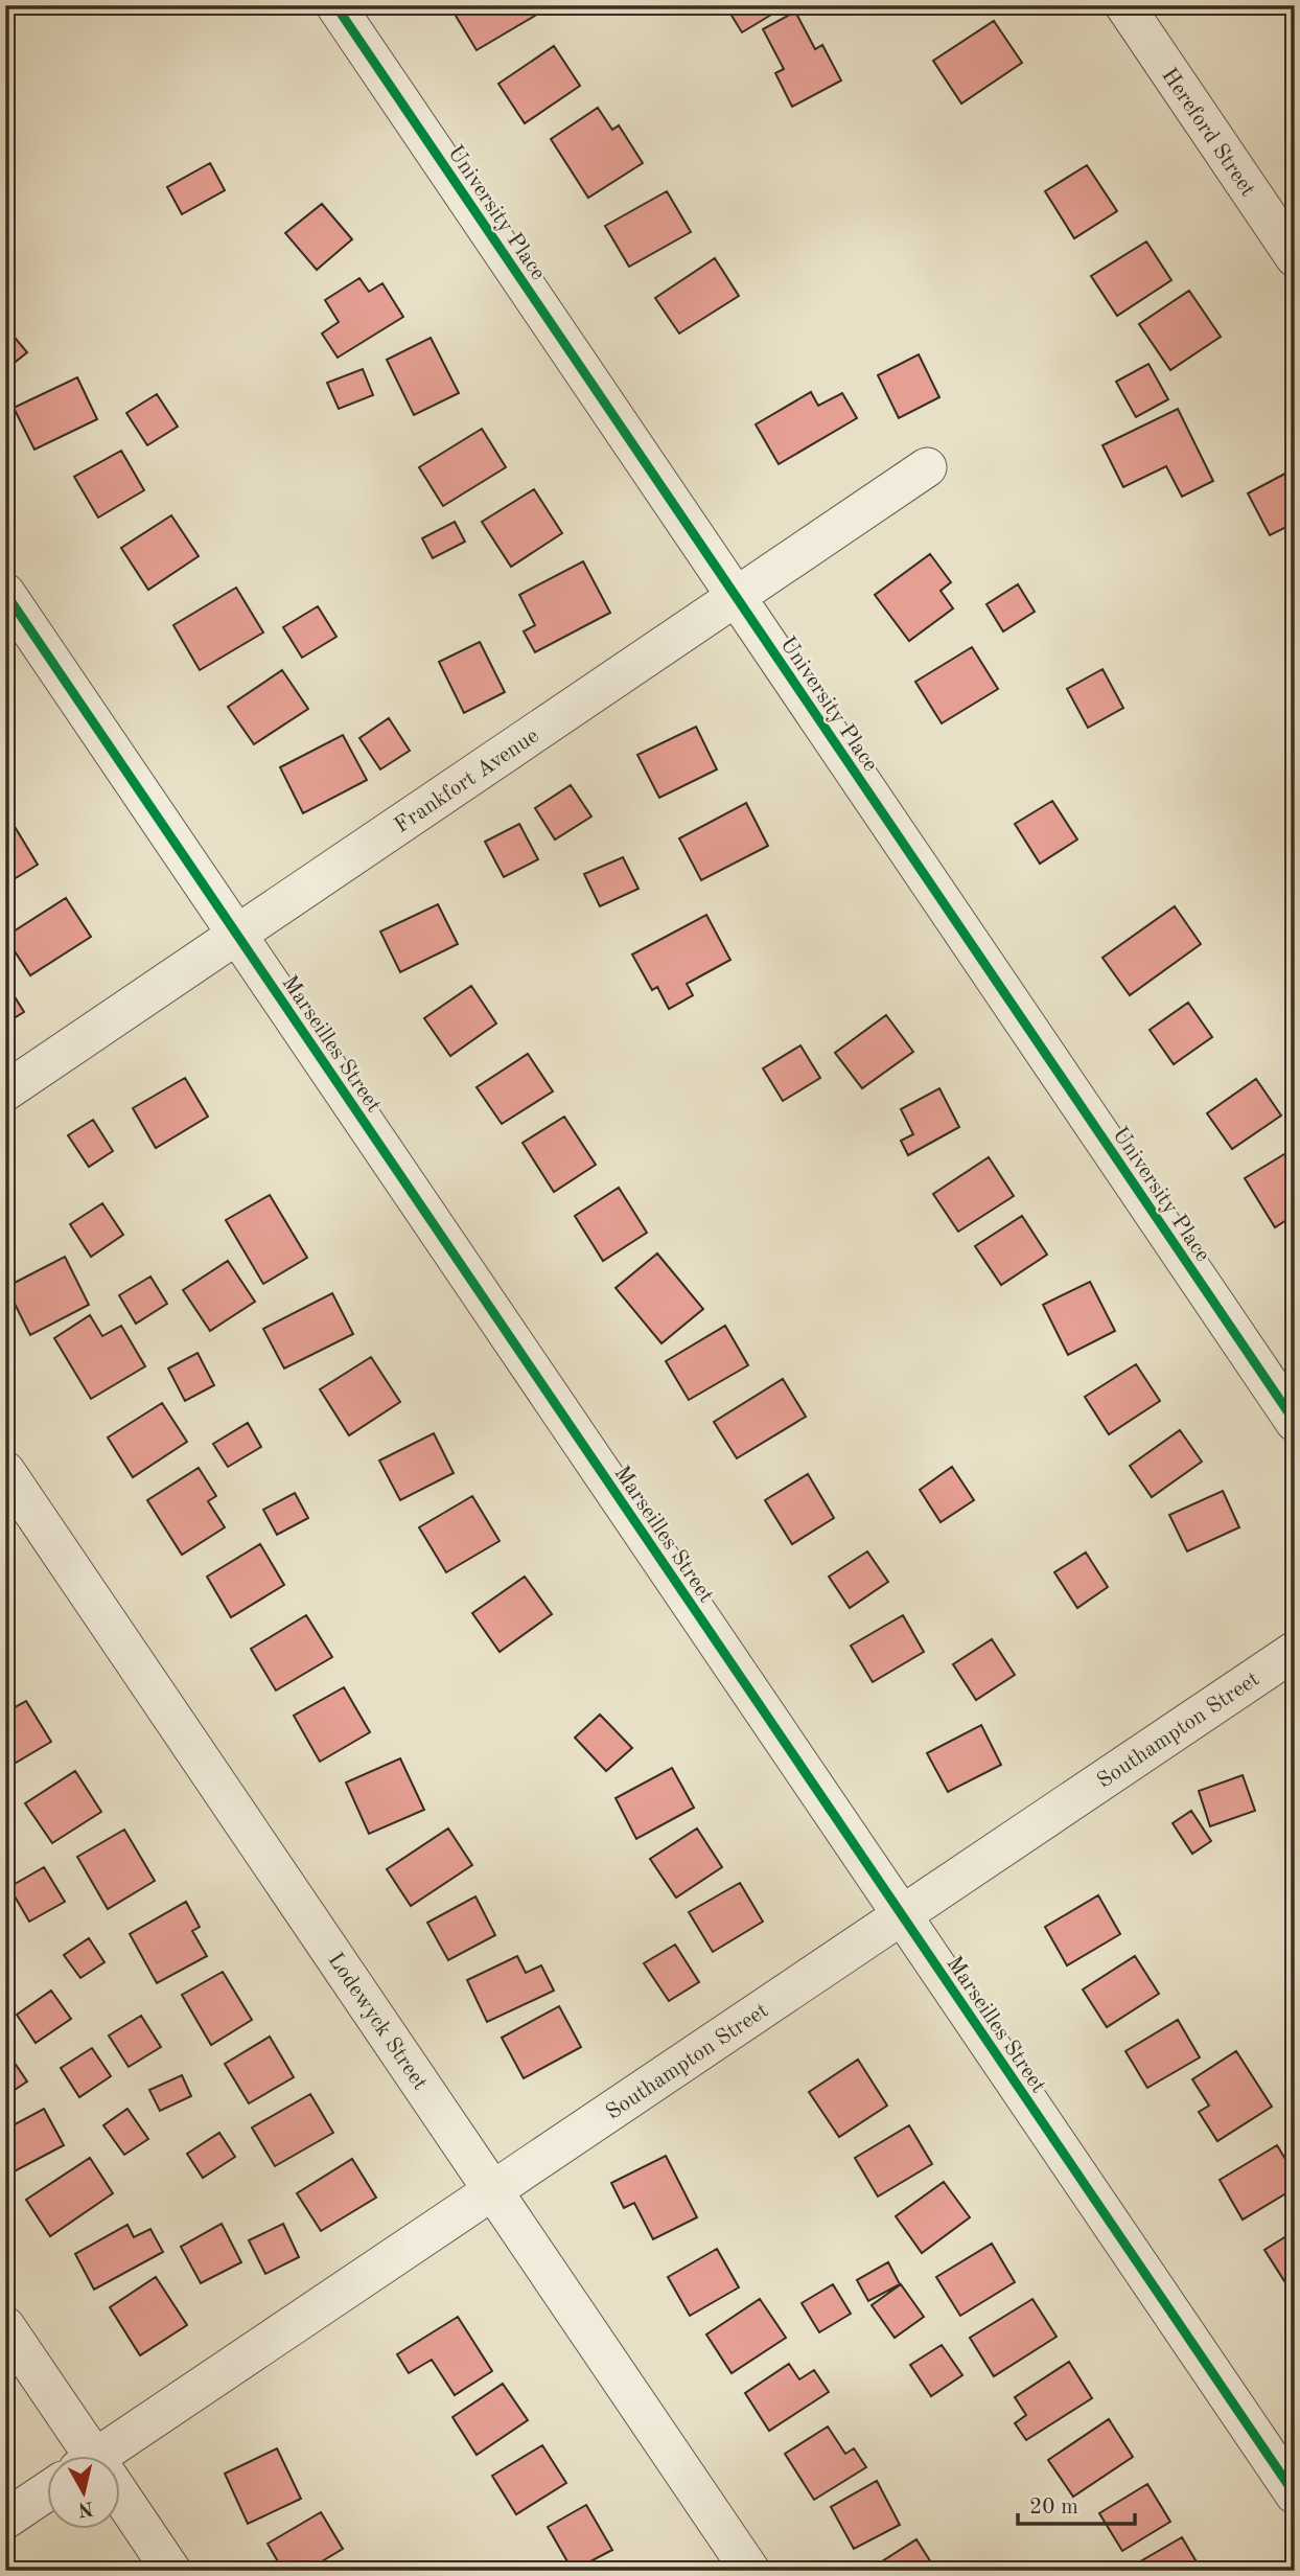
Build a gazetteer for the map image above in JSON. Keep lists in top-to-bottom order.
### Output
{
  "streets": {
    "street": [
      "Hereford Street",
      "University Place",
      "Frankfort Avenue",
      "Marseilles Street",
      "Southampton Street",
      "Lodewyck Street"
    ]
  },
  "crossings": [
    ["University Place", "Frankfort Avenue"],
    ["Frankfort Avenue", "Marseilles Street"],
    ["Marseilles Street", "Southampton Street"],
    ["Southampton Street", "Lodewyck Street"]
  ],
  "scale_bar": "20 m",
  "north": "bottom"
}
